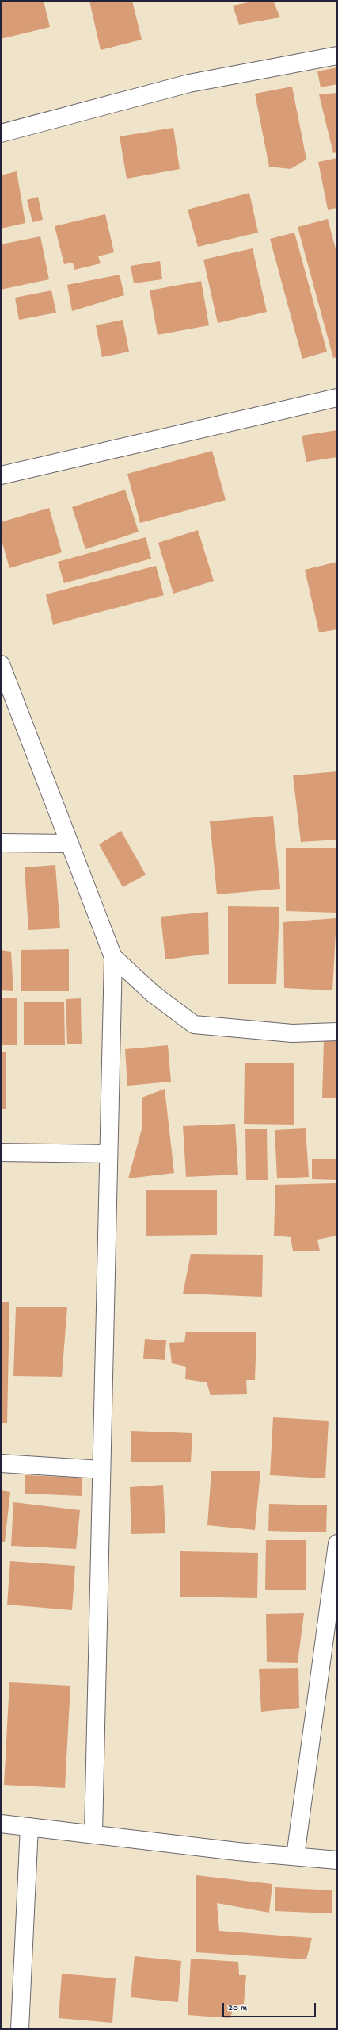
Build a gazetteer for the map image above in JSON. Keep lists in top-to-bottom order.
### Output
{
  "scale_bar": "20 m"
}
